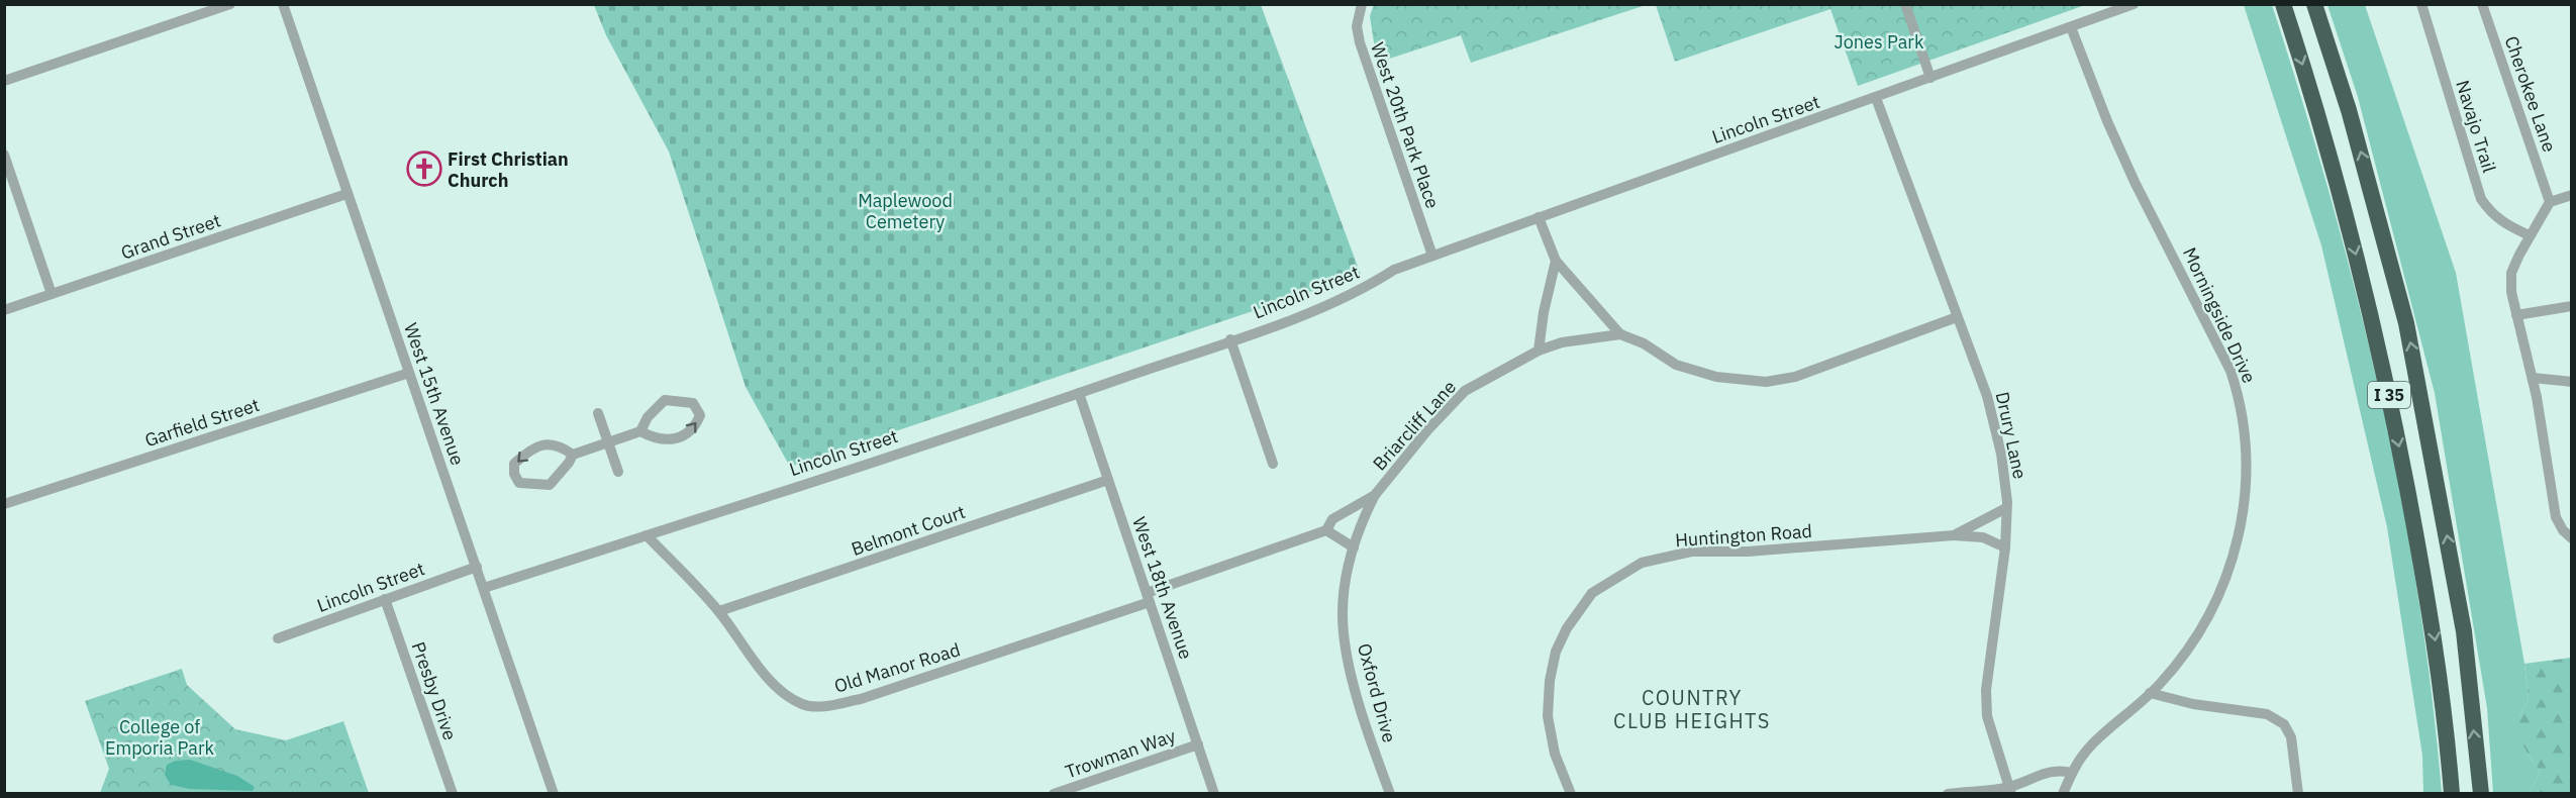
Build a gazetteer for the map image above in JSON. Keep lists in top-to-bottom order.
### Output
{
  "streets": {
    "highway": ["I 35"],
    "street": [
      "Cherokee Lane",
      "Lincoln Street",
      "West 20th Park Place",
      "Navajo Trail",
      "Grand Street",
      "Morningside Drive",
      "West 15th Avenue",
      "Garfield Street",
      "Briarcliff Lane",
      "Drury Lane",
      "Belmont Court",
      "Huntington Road",
      "West 18th Avenue",
      "Old Manor Road",
      "Presby Drive",
      "Oxford Drive",
      "Trowman Way"
    ]
  },
  "crossings": [
    ["Lincoln Street", "West 20th Park Place"],
    ["Lincoln Street", "Morningside Drive"],
    ["Lincoln Street", "West 15th Avenue"],
    ["Lincoln Street", "Drury Lane"],
    ["Lincoln Street", "West 18th Avenue"],
    ["Lincoln Street", "Old Manor Road"],
    ["Lincoln Street", "Presby Drive"],
    ["Grand Street", "West 15th Avenue"],
    ["West 15th Avenue", "Garfield Street"],
    ["Briarcliff Lane", "West 18th Avenue"],
    ["Briarcliff Lane", "Old Manor Road"],
    ["Briarcliff Lane", "Oxford Drive"],
    ["Drury Lane", "Huntington Road"],
    ["Belmont Court", "West 18th Avenue"],
    ["Belmont Court", "Old Manor Road"],
    ["West 18th Avenue", "Old Manor Road"],
    ["West 18th Avenue", "Trowman Way"]
  ],
  "districts": ["COUNTRY CLUB HEIGHTS"],
  "parks": ["Jones Park", "Maplewood Cemetery", "College of Emporia Park"],
  "places": {
    "church": ["First Christian Church"]
  }
}
